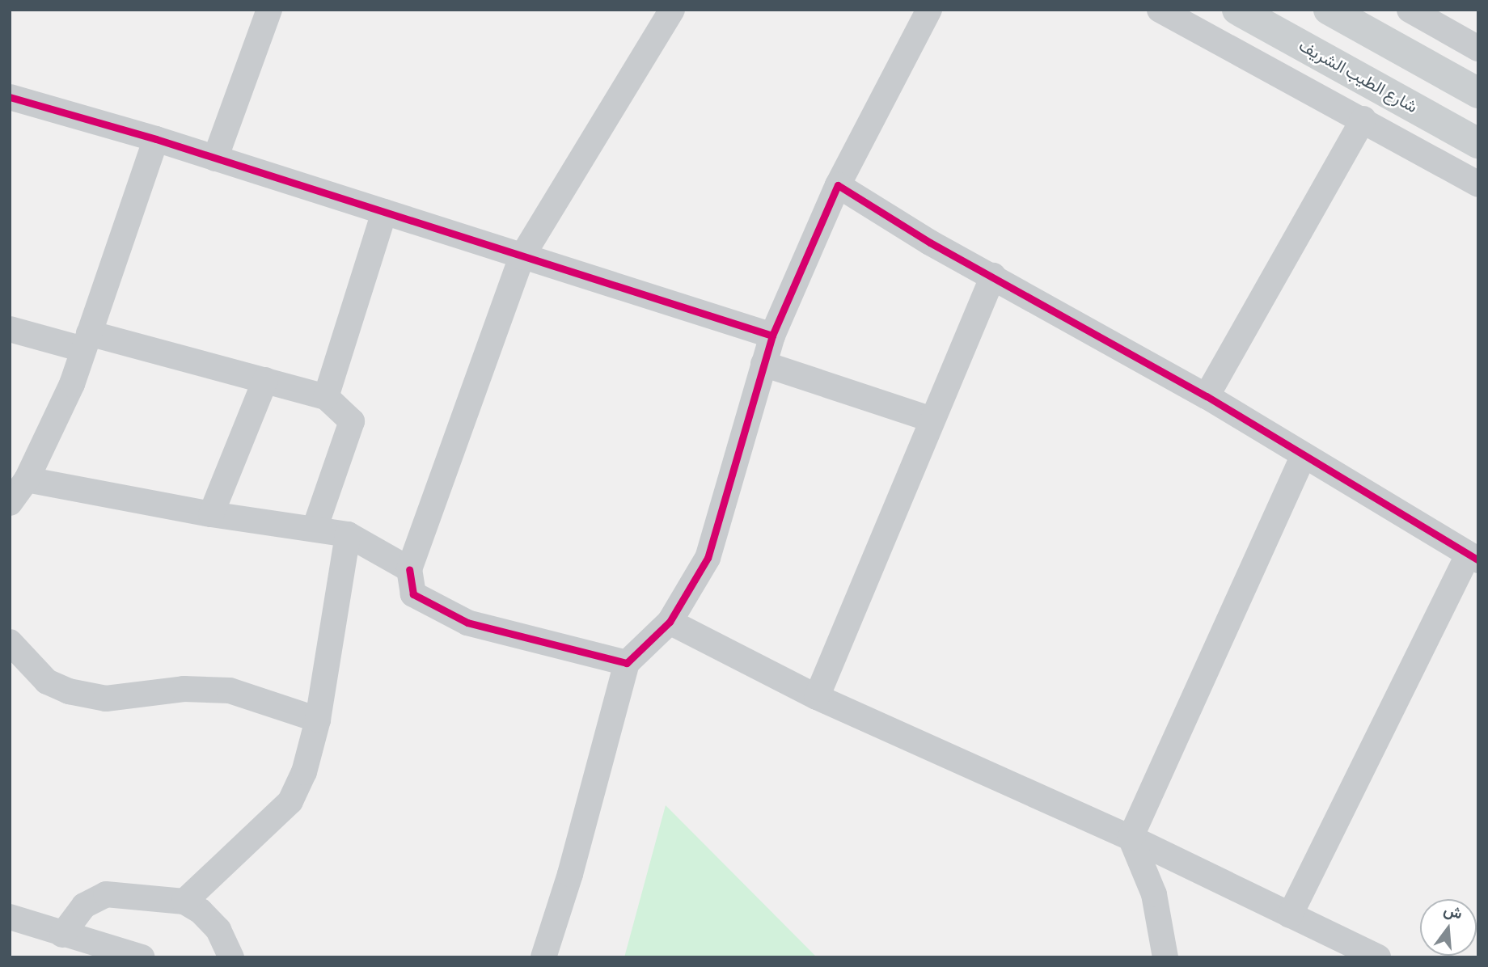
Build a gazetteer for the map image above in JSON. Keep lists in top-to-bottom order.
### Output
{
  "streets": {
    "main road": ["شارع الطيب الشريف"]
  },
  "north": "top"
}
